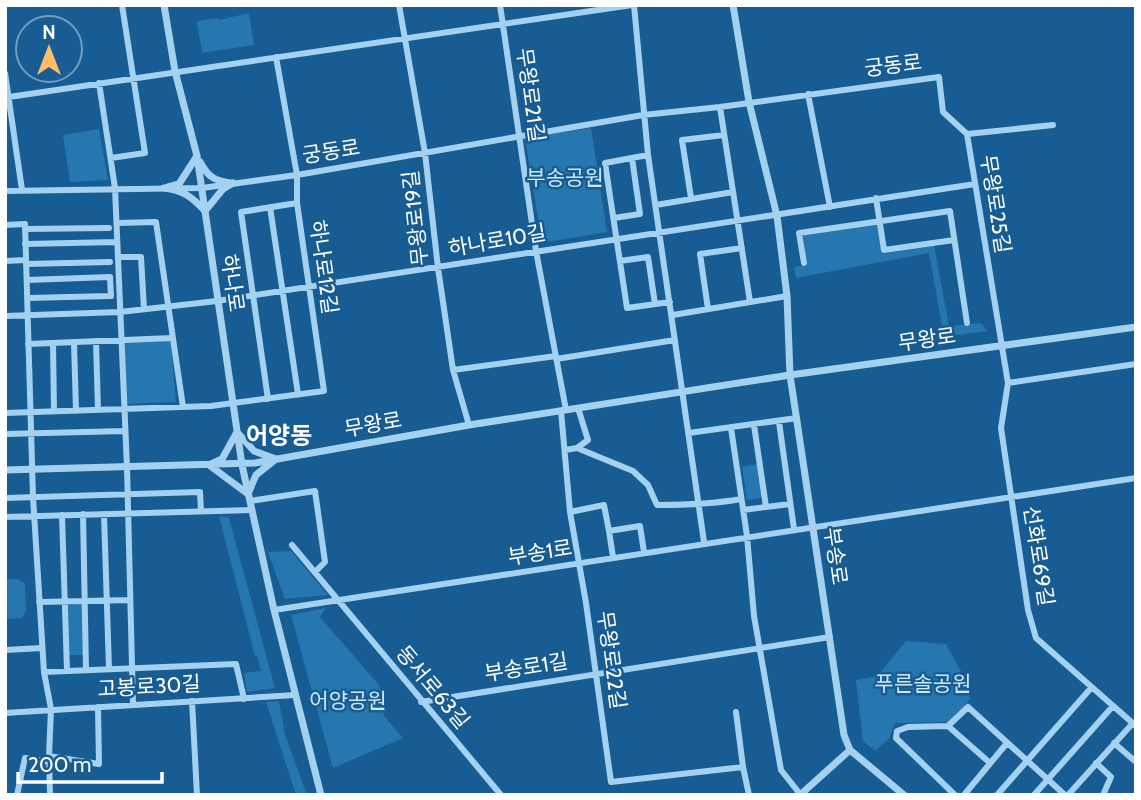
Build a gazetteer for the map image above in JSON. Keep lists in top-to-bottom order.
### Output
{
  "streets": {
    "street": [
      "궁동로",
      "무왕로21길",
      "무왕로25길",
      "무왕로19길",
      "하나로10길",
      "하나로12길",
      "하나로",
      "무왕로",
      "부송1로",
      "부송로",
      "선화로69길",
      "무왕로22길",
      "부송로1길",
      "고봉로30길",
      "동서로63길"
    ]
  },
  "crossings": [
    ["궁동로", "무왕로21길"],
    ["궁동로", "무왕로25길"],
    ["궁동로", "무왕로19길"],
    ["궁동로", "하나로12길"],
    ["궁동로", "하나로"],
    ["궁동로", "부송로"],
    ["무왕로21길", "하나로10길"],
    ["무왕로21길", "무왕로"],
    ["무왕로21길", "무왕로22길"],
    ["무왕로25길", "하나로10길"],
    ["무왕로25길", "무왕로"],
    ["무왕로25길", "선화로69길"],
    ["무왕로19길", "하나로10길"],
    ["무왕로19길", "무왕로"],
    ["하나로10길", "하나로12길"],
    ["하나로10길", "하나로"],
    ["하나로10길", "부송로"],
    ["하나로12길", "하나로"],
    ["하나로", "무왕로"],
    ["하나로", "부송1로"],
    ["하나로", "고봉로30길"],
    ["무왕로", "부송로"],
    ["무왕로", "선화로69길"],
    ["무왕로", "무왕로22길"],
    ["부송1로", "부송로"],
    ["부송1로", "선화로69길"],
    ["부송1로", "무왕로22길"],
    ["부송1로", "동서로63길"],
    ["부송로", "부송로1길"],
    ["무왕로22길", "부송로1길"],
    ["부송로1길", "동서로63길"]
  ],
  "districts": ["어양동"],
  "parks": ["부송공원", "푸른솔공원", "어양공원"],
  "scale_bar": "200 m",
  "north": "top"
}
